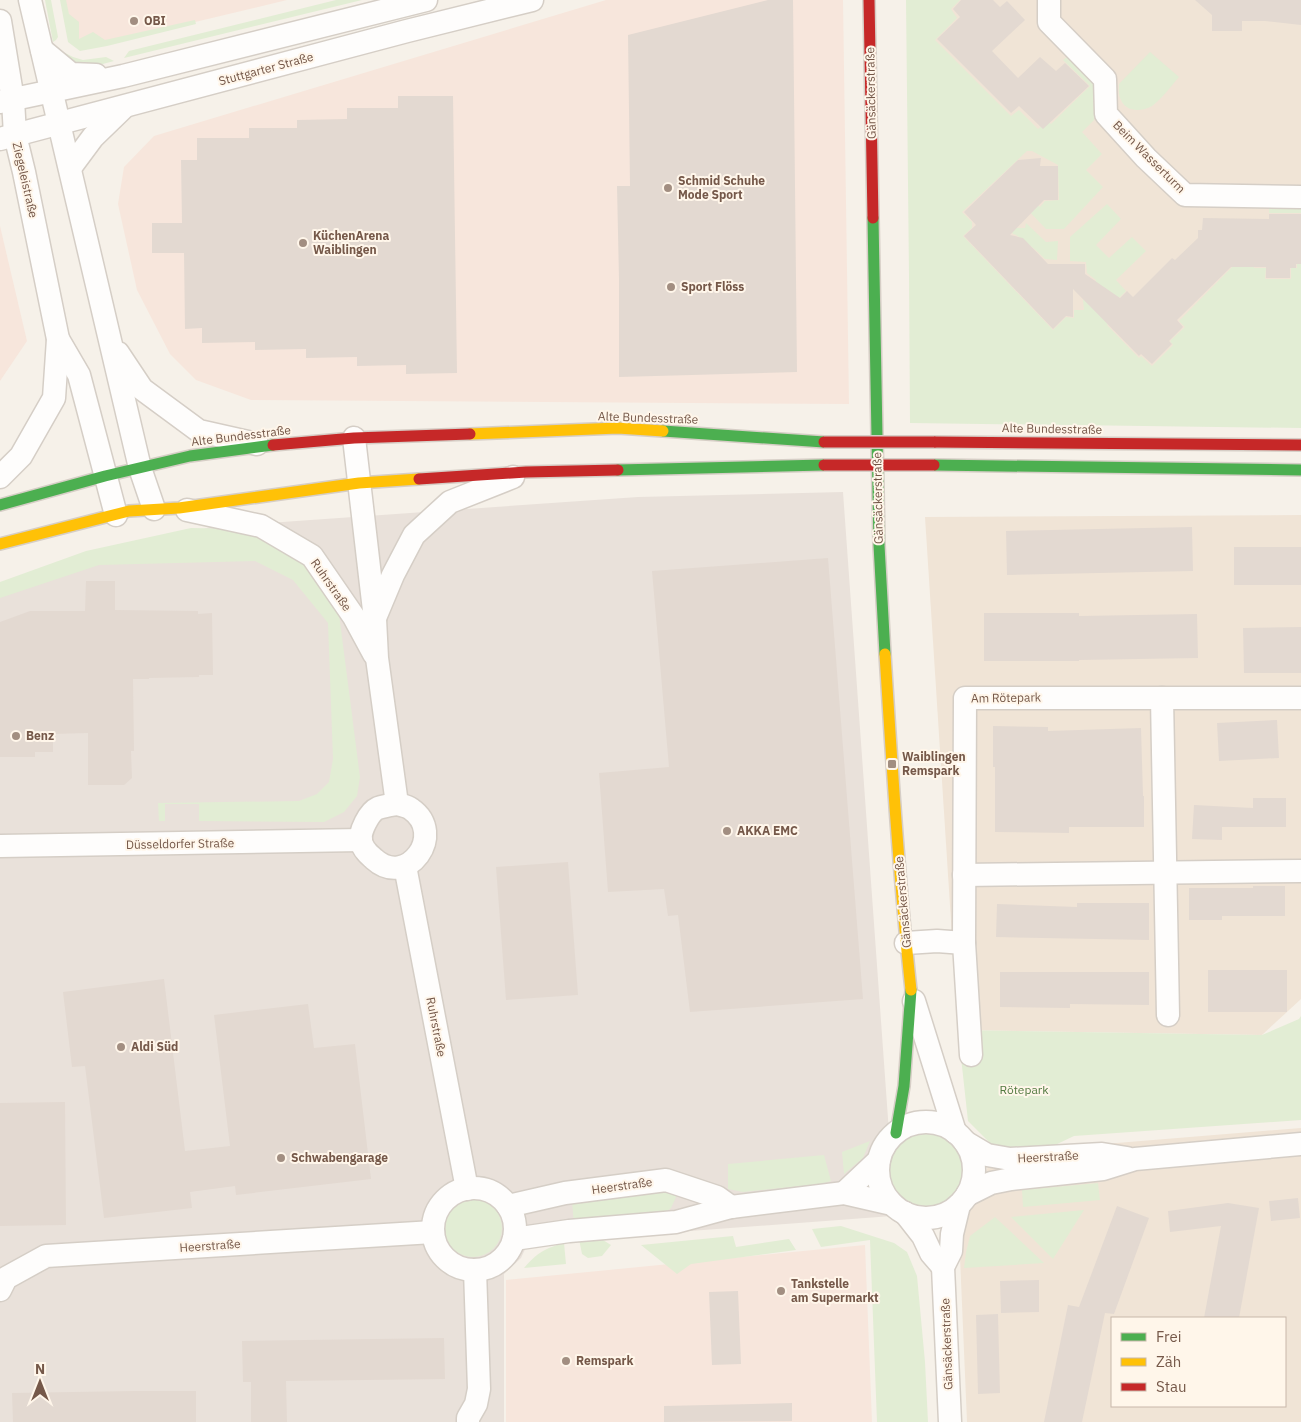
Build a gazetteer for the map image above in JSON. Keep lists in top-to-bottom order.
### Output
{
  "streets": {
    "main road": ["Gänsäckerstraße", "Alte Bundesstraße"],
    "street": [
      "Stuttgarter Straße",
      "Beim Wasserturm",
      "Ziegeleistraße",
      "Ruhrstraße",
      "Am Rötepark",
      "Düsseldorfer Straße",
      "Heerstraße"
    ]
  },
  "crossings": [
    ["Stuttgarter Straße", "Ziegeleistraße"],
    ["Gänsäckerstraße", "Heerstraße"],
    ["Ziegeleistraße", "Alte Bundesstraße"],
    ["Alte Bundesstraße", "Ruhrstraße"],
    ["Ruhrstraße", "Düsseldorfer Straße"],
    ["Ruhrstraße", "Heerstraße"]
  ],
  "parks": ["Rötepark"],
  "places": {
    "other": [
      "OBI",
      "Schmid Schuhe Mode Sport",
      "KüchenArena Waiblingen",
      "Sport Flöss",
      "Benz",
      "AKKA EMC",
      "Aldi Süd",
      "Schwabengarage",
      "Tankstelle am Supermarkt",
      "Remspark"
    ],
    "transit": ["Waiblingen Remspark"]
  },
  "legend": ["Frei", "Zäh", "Stau"],
  "north": "top"
}
